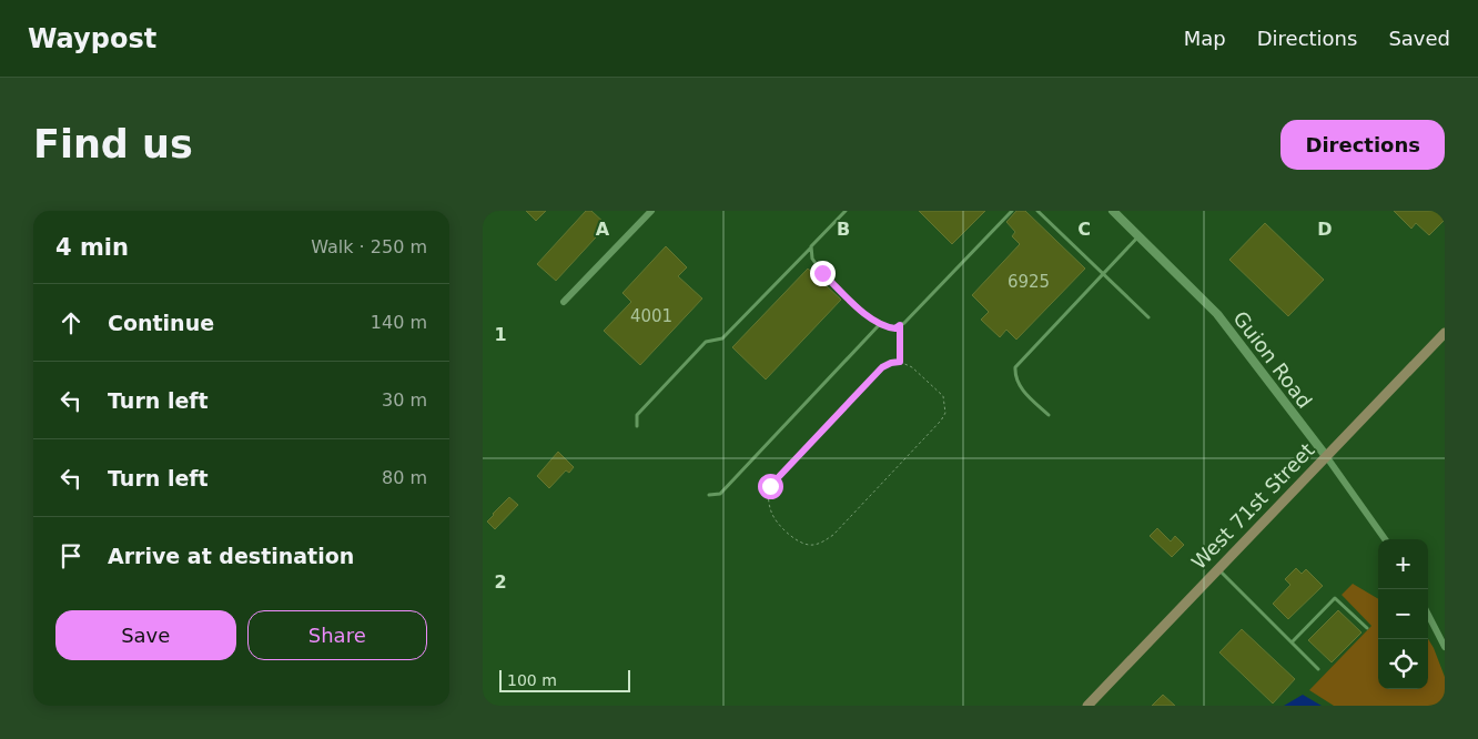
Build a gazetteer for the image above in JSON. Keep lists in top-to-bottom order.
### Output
{
  "streets": {
    "main road": ["West 71st Street"],
    "street": ["Guion Road"]
  },
  "crossings": [
    ["Guion Road", "West 71st Street"]
  ],
  "house_numbers": ["6925", "4001"],
  "scale_bar": "100 m",
  "page": {
    "header": "Waypost",
    "nav": ["Map", "Directions", "Saved"],
    "buttons": [
      "Directions",
      ["Save", "Share"]
    ],
    "title": "Find us",
    "heading": ["4 min", "Walk · 250 m"],
    "list": [
      ["Continue", "140 m"],
      ["Turn left", "30 m"],
      ["Turn left", "80 m"],
      "Arrive at destination"
    ],
    "map_buttons": ["+", "−"],
    "scale": "100 m"
  },
  "grid": {
    "columns": [
      "A",
      "B",
      "C",
      "D"
    ],
    "rows": ["1", "2"]
  }
}
